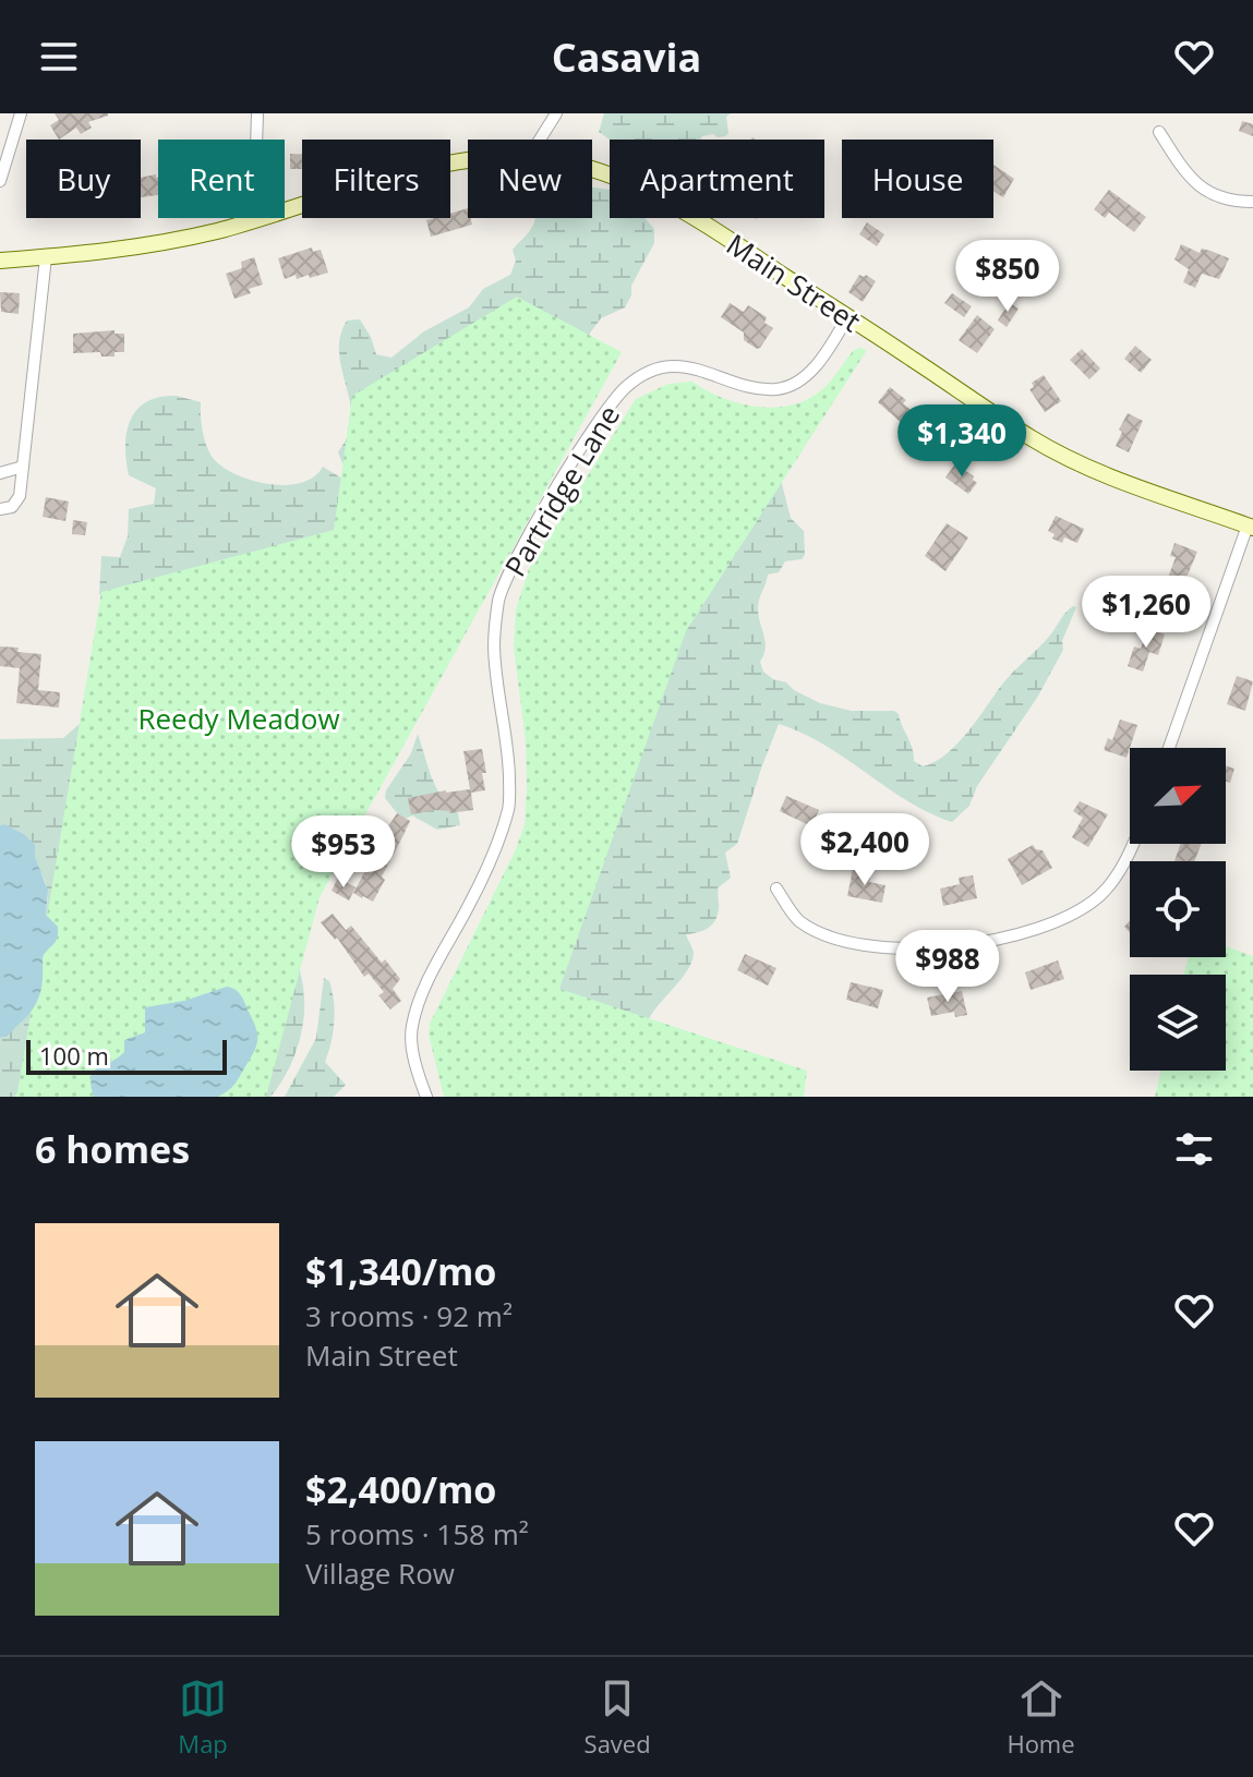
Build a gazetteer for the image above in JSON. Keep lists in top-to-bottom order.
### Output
{
  "streets": {
    "street": ["Main Street", "Partridge Lane"]
  },
  "crossings": [
    ["Main Street", "Partridge Lane"]
  ],
  "parks": ["Reedy Meadow"],
  "scale_bar": "100 m",
  "north": "top right",
  "page": {
    "header": "Casavia",
    "chip": [
      "Buy",
      "Rent",
      "Filters",
      "New",
      "Apartment",
      "House"
    ],
    "price": [
      "$850",
      "$1,340",
      "$1,260",
      "$2,400",
      "$953",
      "$988"
    ],
    "scale": "100 m",
    "heading": "6 homes",
    "list": [
      {
        "name": "$1,340/mo",
        "note": "3 rooms · 92 m² · Main Street"
      },
      {
        "name": "$2,400/mo",
        "note": "5 rooms · 158 m² · Village Row"
      }
    ],
    "tabs": ["Map", "Saved", "Home"]
  }
}
